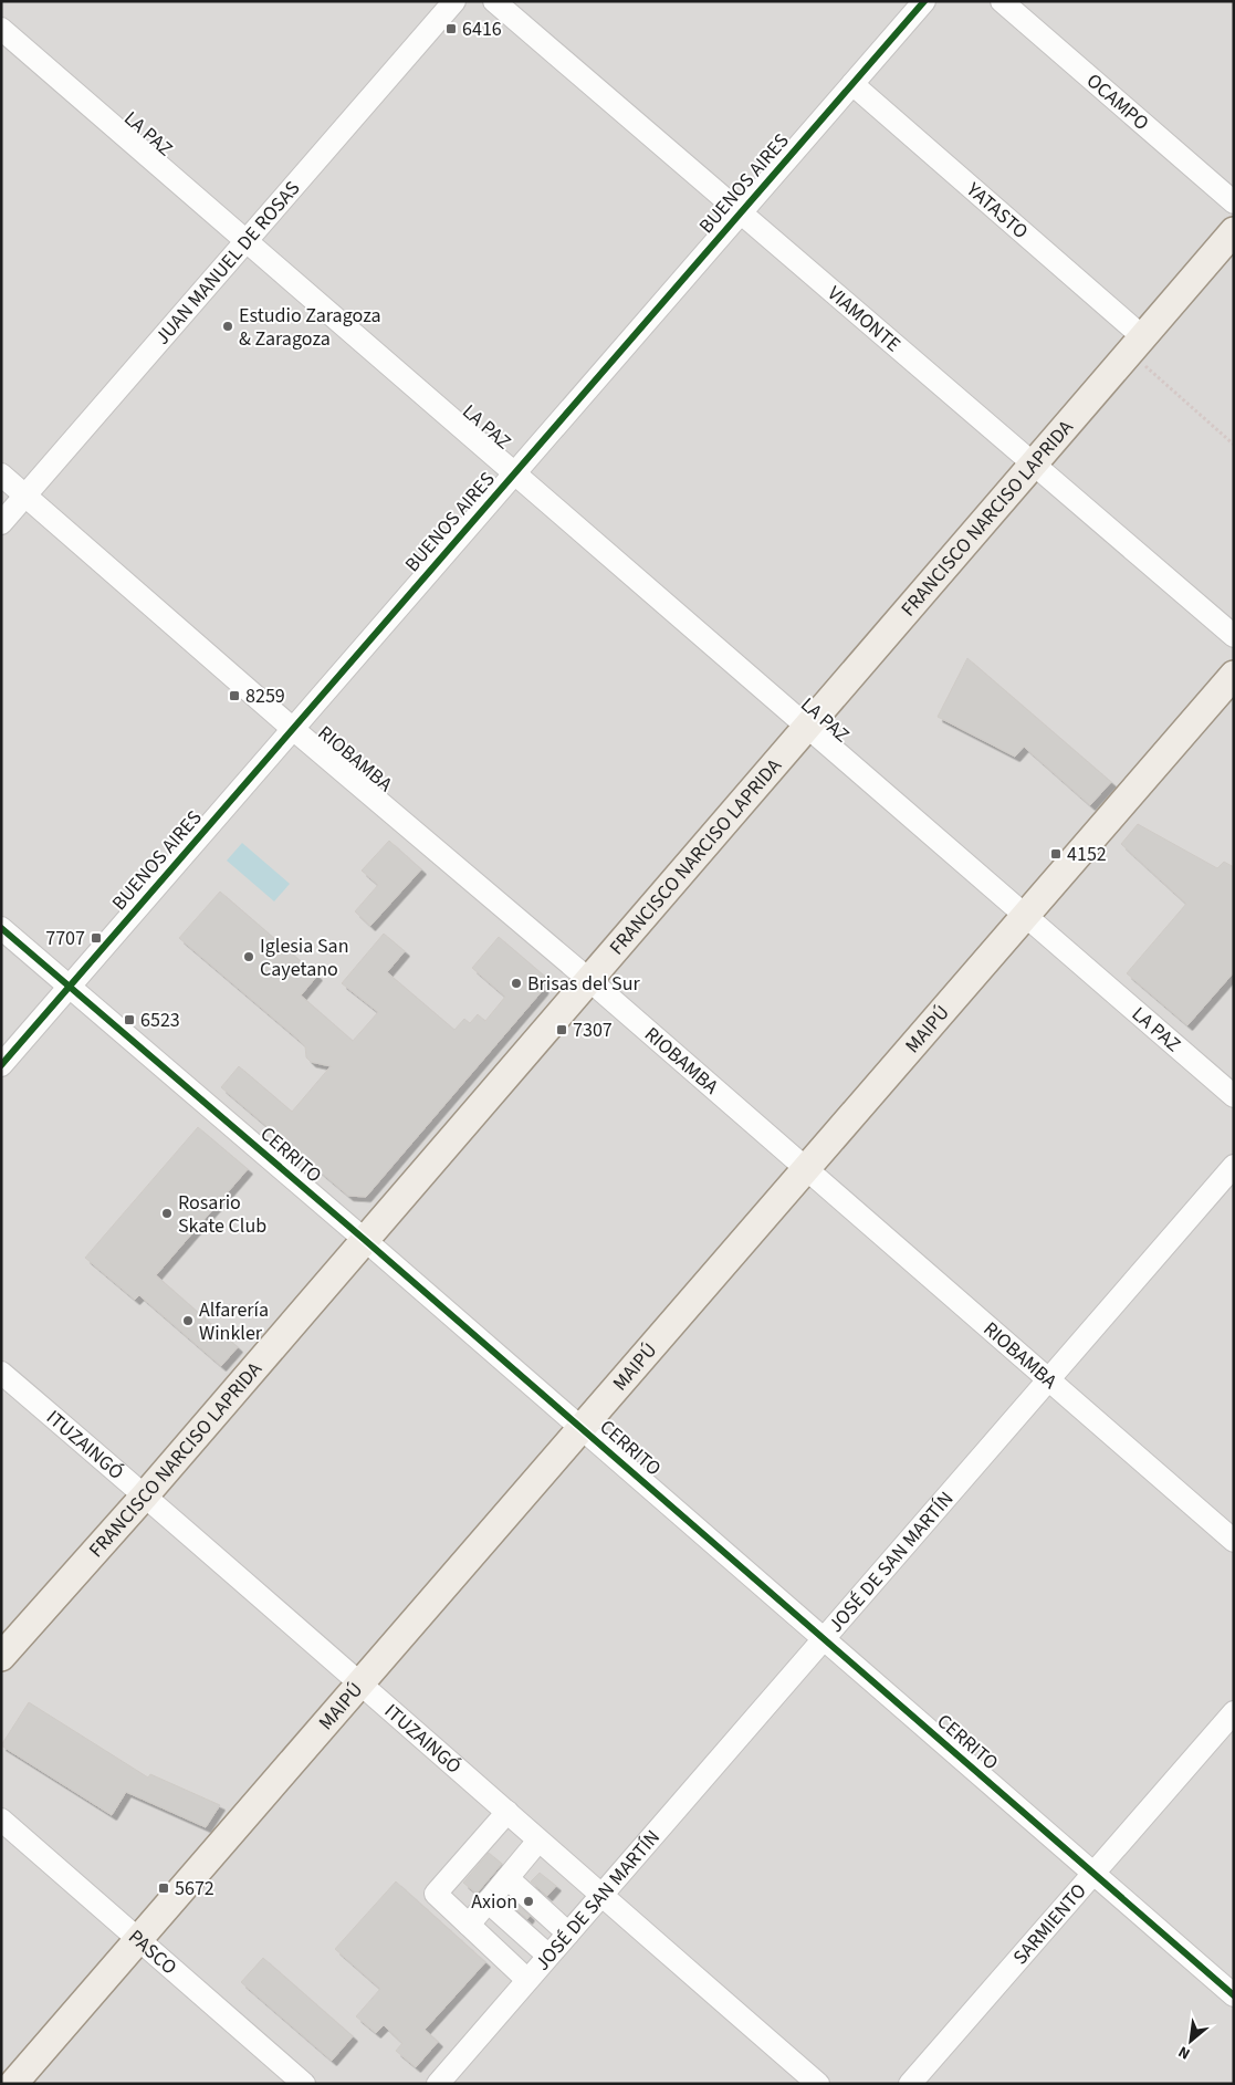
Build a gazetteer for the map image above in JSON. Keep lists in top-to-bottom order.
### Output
{
  "streets": {
    "main road": ["FRANCISCO NARCISO LAPRIDA", "MAIPÚ"],
    "street": [
      "OCAMPO",
      "LA PAZ",
      "BUENOS AIRES",
      "YATASTO",
      "JUAN MANUEL DE ROSAS",
      "VIAMONTE",
      "RIOBAMBA",
      "CERRITO",
      "ITUZAINGÓ",
      "JOSÉ DE SAN MARTÍN",
      "SARMIENTO",
      "PASCO"
    ]
  },
  "crossings": [
    ["LA PAZ", "BUENOS AIRES"],
    ["LA PAZ", "JUAN MANUEL DE ROSAS"],
    ["LA PAZ", "FRANCISCO NARCISO LAPRIDA"],
    ["LA PAZ", "MAIPÚ"],
    ["BUENOS AIRES", "YATASTO"],
    ["BUENOS AIRES", "VIAMONTE"],
    ["BUENOS AIRES", "RIOBAMBA"],
    ["BUENOS AIRES", "CERRITO"],
    ["YATASTO", "FRANCISCO NARCISO LAPRIDA"],
    ["JUAN MANUEL DE ROSAS", "RIOBAMBA"],
    ["VIAMONTE", "FRANCISCO NARCISO LAPRIDA"],
    ["FRANCISCO NARCISO LAPRIDA", "RIOBAMBA"],
    ["FRANCISCO NARCISO LAPRIDA", "CERRITO"],
    ["FRANCISCO NARCISO LAPRIDA", "ITUZAINGÓ"],
    ["RIOBAMBA", "MAIPÚ"],
    ["RIOBAMBA", "JOSÉ DE SAN MARTÍN"],
    ["MAIPÚ", "CERRITO"],
    ["MAIPÚ", "ITUZAINGÓ"],
    ["MAIPÚ", "PASCO"],
    ["CERRITO", "JOSÉ DE SAN MARTÍN"],
    ["CERRITO", "SARMIENTO"],
    ["ITUZAINGÓ", "JOSÉ DE SAN MARTÍN"]
  ],
  "places": {
    "transit": [
      "6416",
      "8259",
      "4152",
      "7707",
      "6523",
      "7307",
      "5672"
    ],
    "other": [
      "Estudio Zaragoza & Zaragoza",
      "Iglesia San Cayetano",
      "Brisas del Sur",
      "Rosario Skate Club",
      "Alfarería Winkler",
      "Axion"
    ]
  },
  "north": "bottom left"
}
